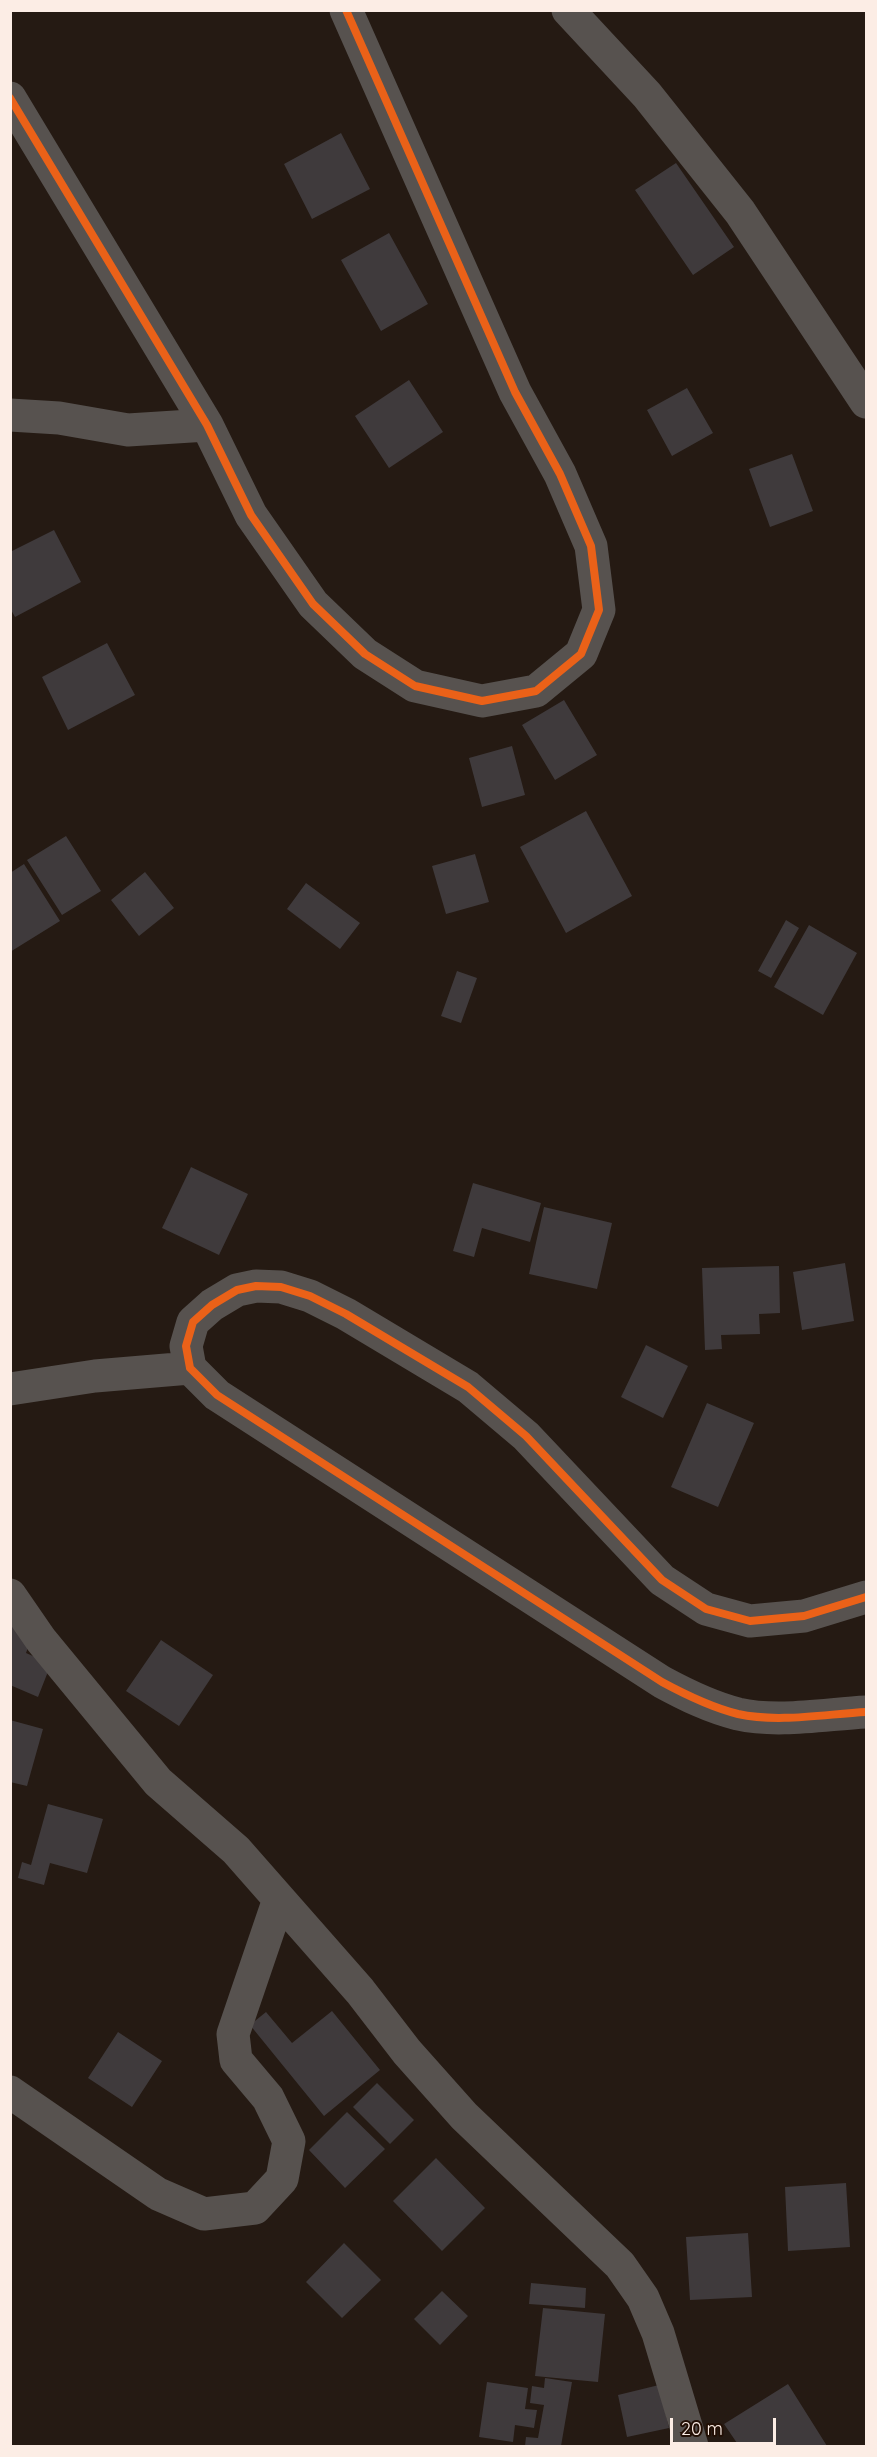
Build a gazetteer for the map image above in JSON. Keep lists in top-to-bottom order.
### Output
{
  "scale_bar": "20 m"
}
